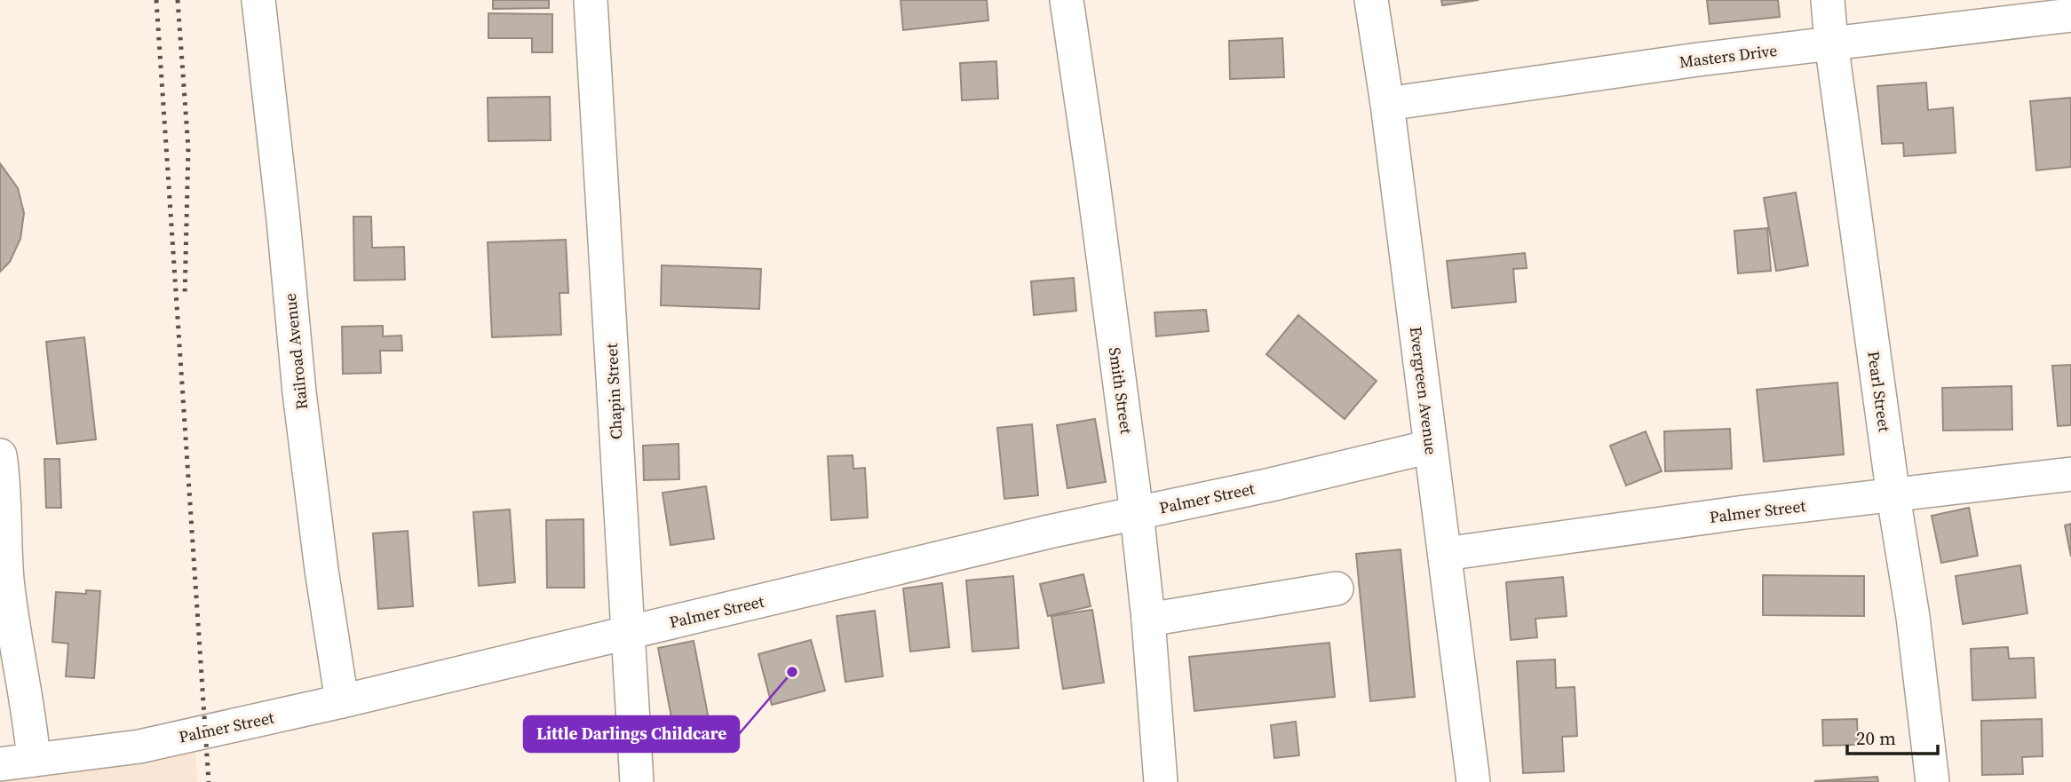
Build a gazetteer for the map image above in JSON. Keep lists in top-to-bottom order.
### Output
{
  "streets": {
    "street": [
      "Masters Drive",
      "Railroad Avenue",
      "Smith Street",
      "Evergreen Avenue",
      "Chapin Street",
      "Pearl Street",
      "Palmer Street"
    ]
  },
  "crossings": [
    ["Masters Drive", "Evergreen Avenue"],
    ["Masters Drive", "Pearl Street"],
    ["Railroad Avenue", "Palmer Street"],
    ["Smith Street", "Palmer Street"],
    ["Evergreen Avenue", "Palmer Street"],
    ["Chapin Street", "Palmer Street"],
    ["Pearl Street", "Palmer Street"]
  ],
  "places": ["Little Darlings Childcare"],
  "scale_bar": "20 m"
}
